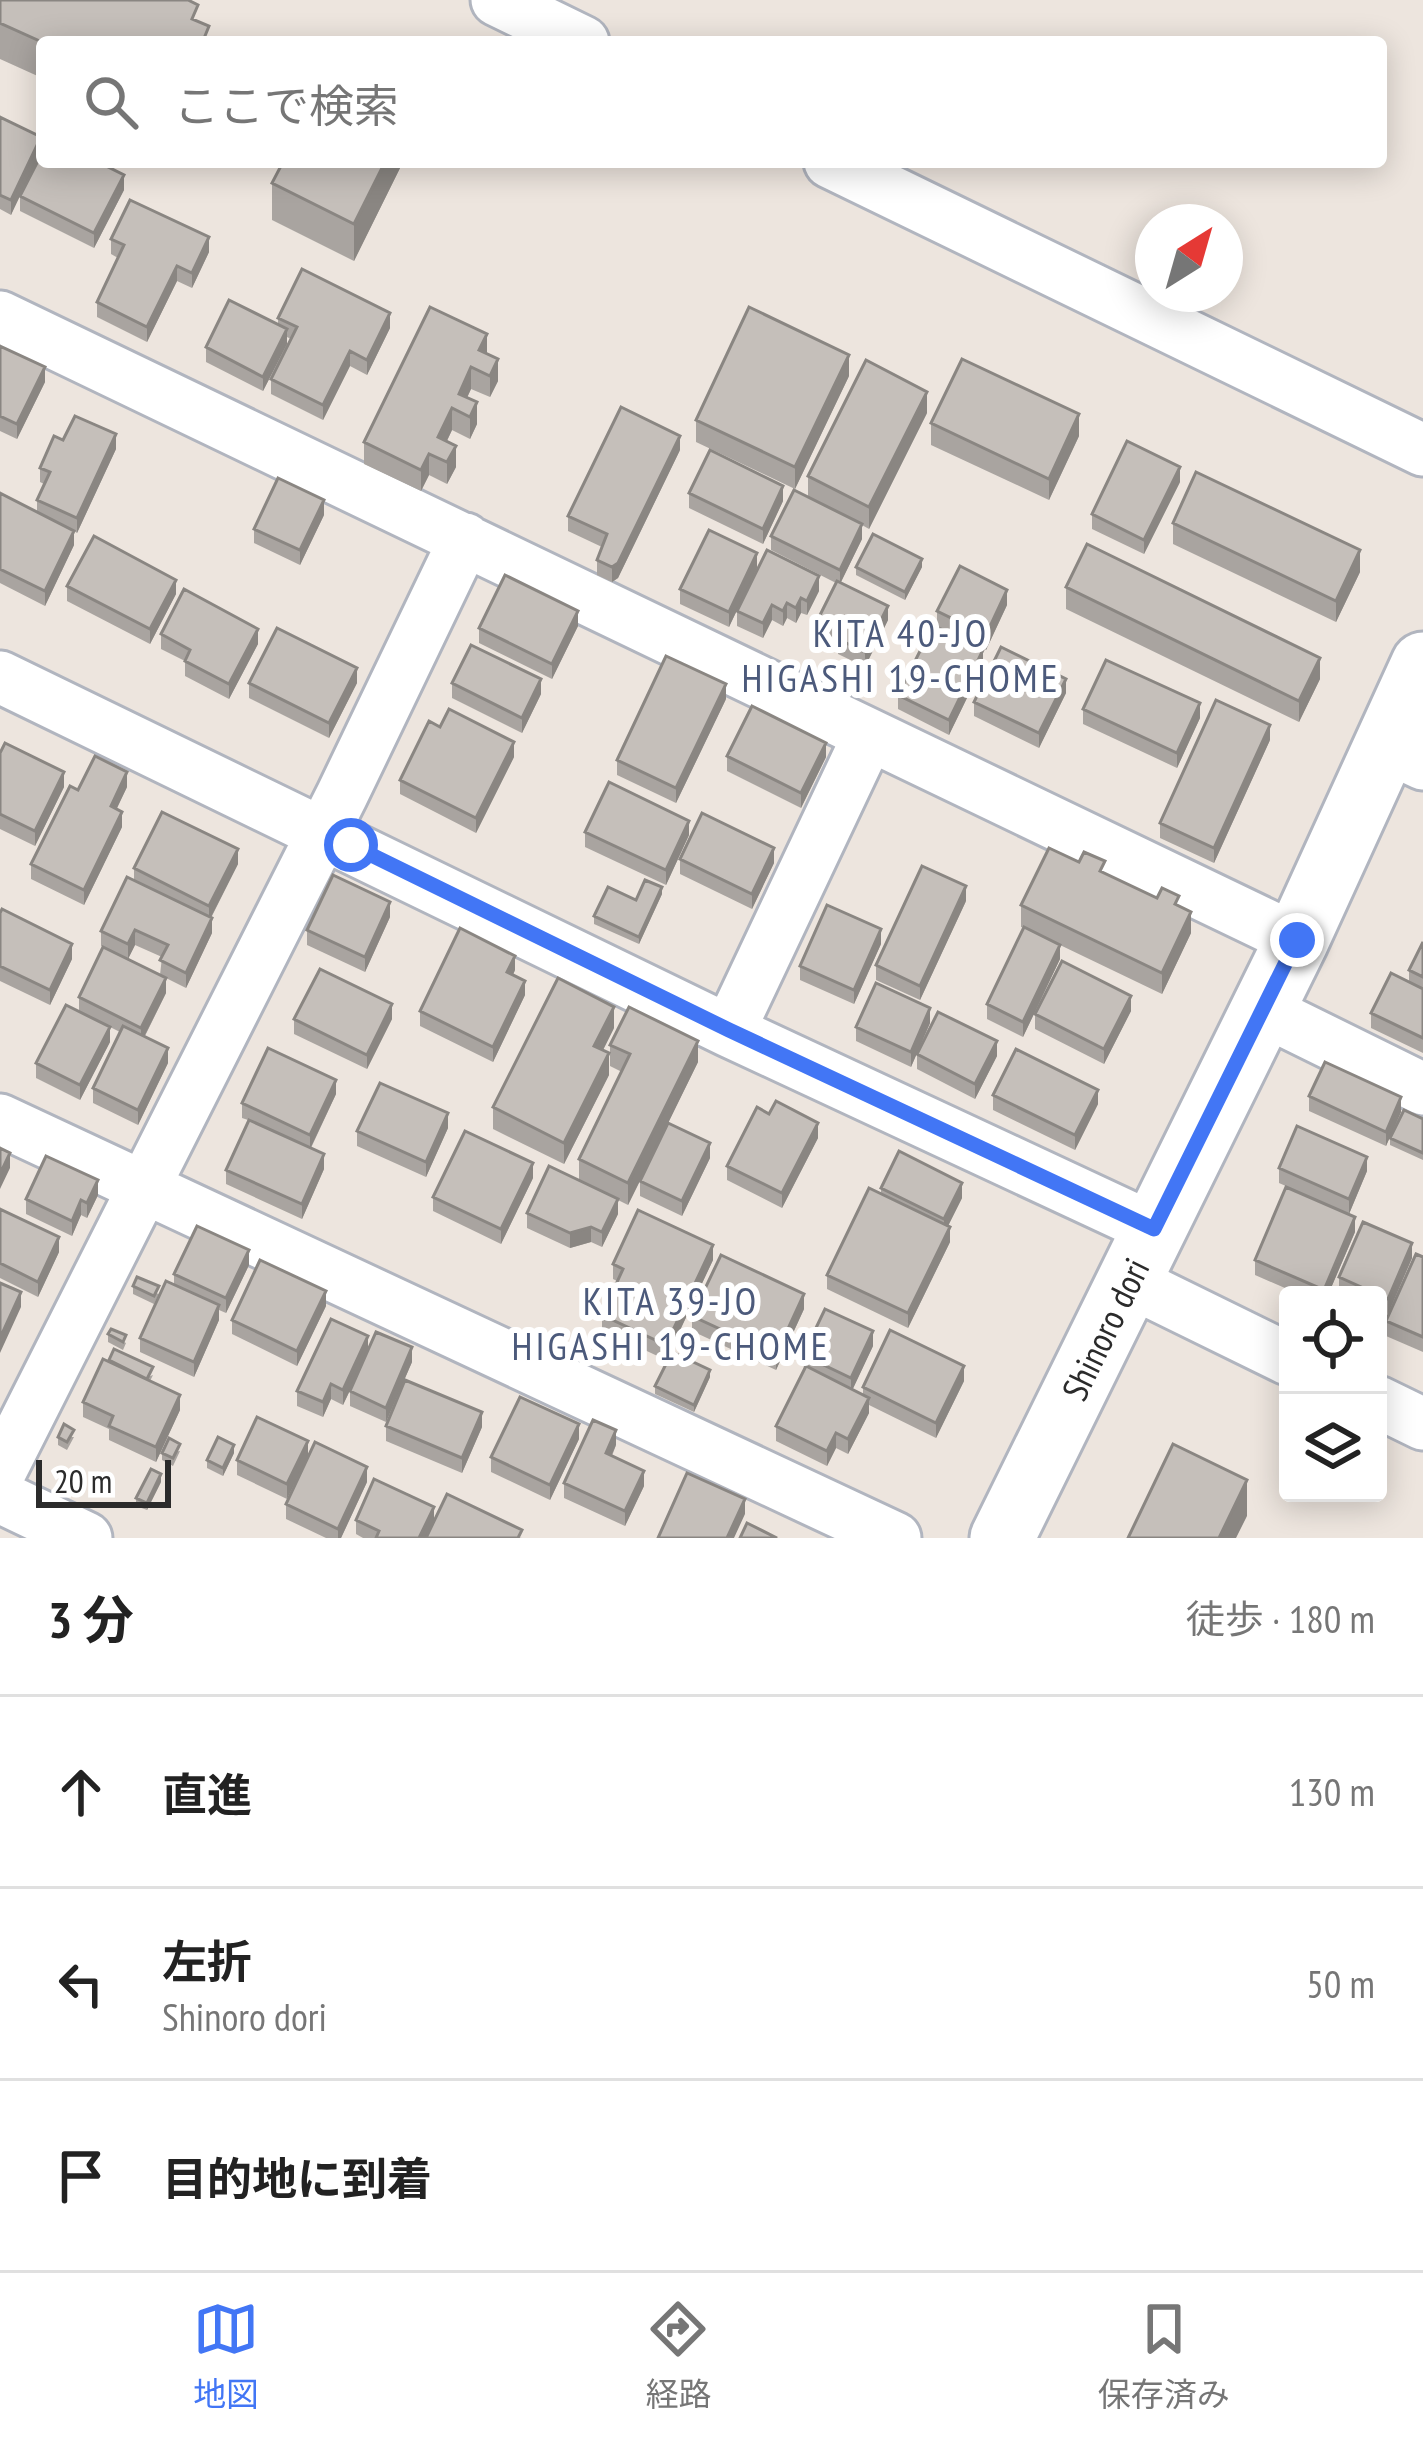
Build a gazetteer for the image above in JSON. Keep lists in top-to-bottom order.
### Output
{
  "streets": {
    "street": ["Shinoro dori"]
  },
  "districts": ["KITA 40-JO HIGASHI 19-CHOME", "KITA 39-JO HIGASHI 19-CHOME"],
  "scale_bar": "20 m",
  "north": "top right",
  "page": {
    "search": "ここで検索",
    "scale": "20 m",
    "heading": ["3 分", "徒歩 · 180 m"],
    "list": [
      ["直進", "130 m"],
      ["左折", "Shinoro dori", "50 m"],
      "目的地に到着"
    ],
    "nav": ["地図", "経路", "保存済み"]
  }
}
